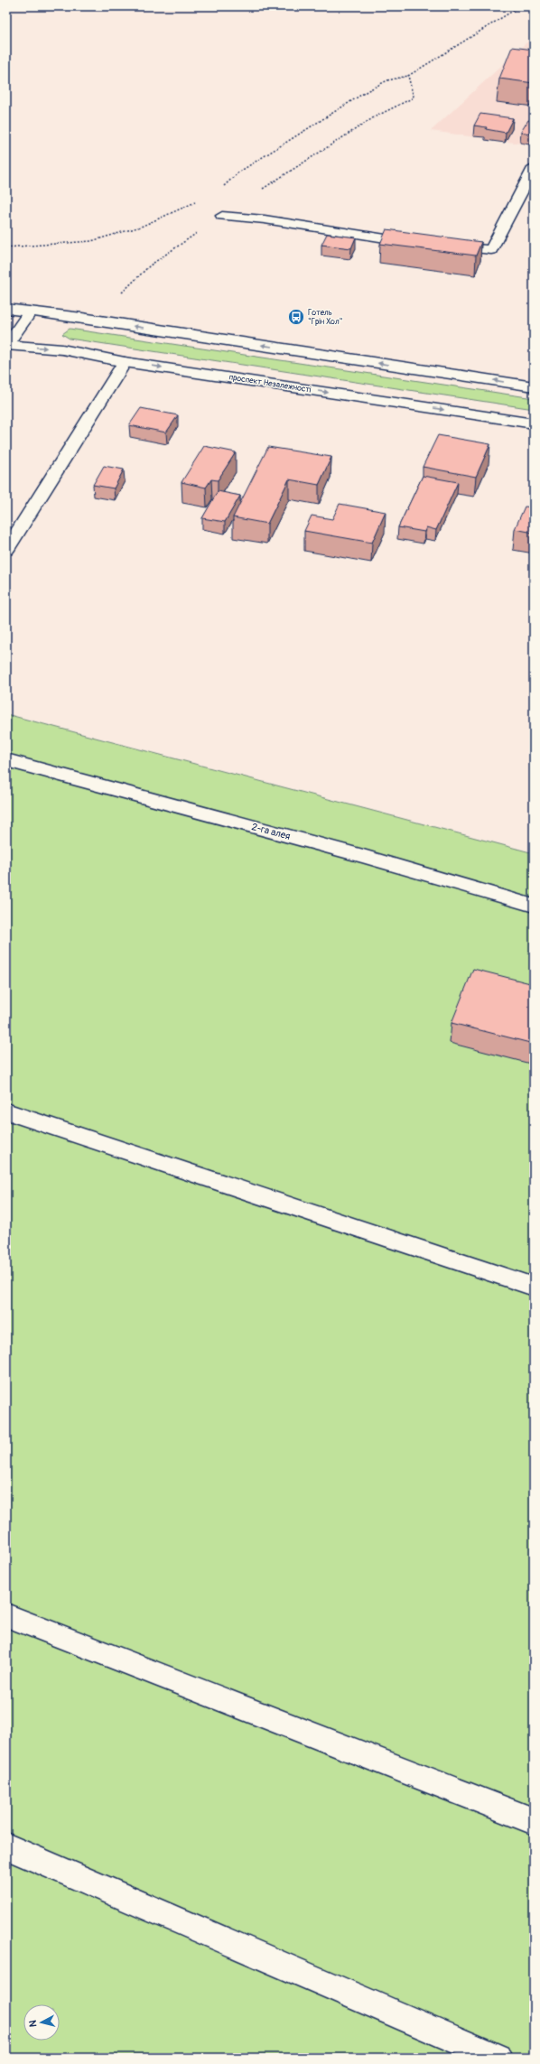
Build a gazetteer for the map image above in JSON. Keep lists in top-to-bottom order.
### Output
{
  "streets": {
    "main road": ["проспект Незалежності", "2-га алея"]
  },
  "places": {
    "bus stop": ["Готель \"Грін Хол\""]
  },
  "north": "left"
}
